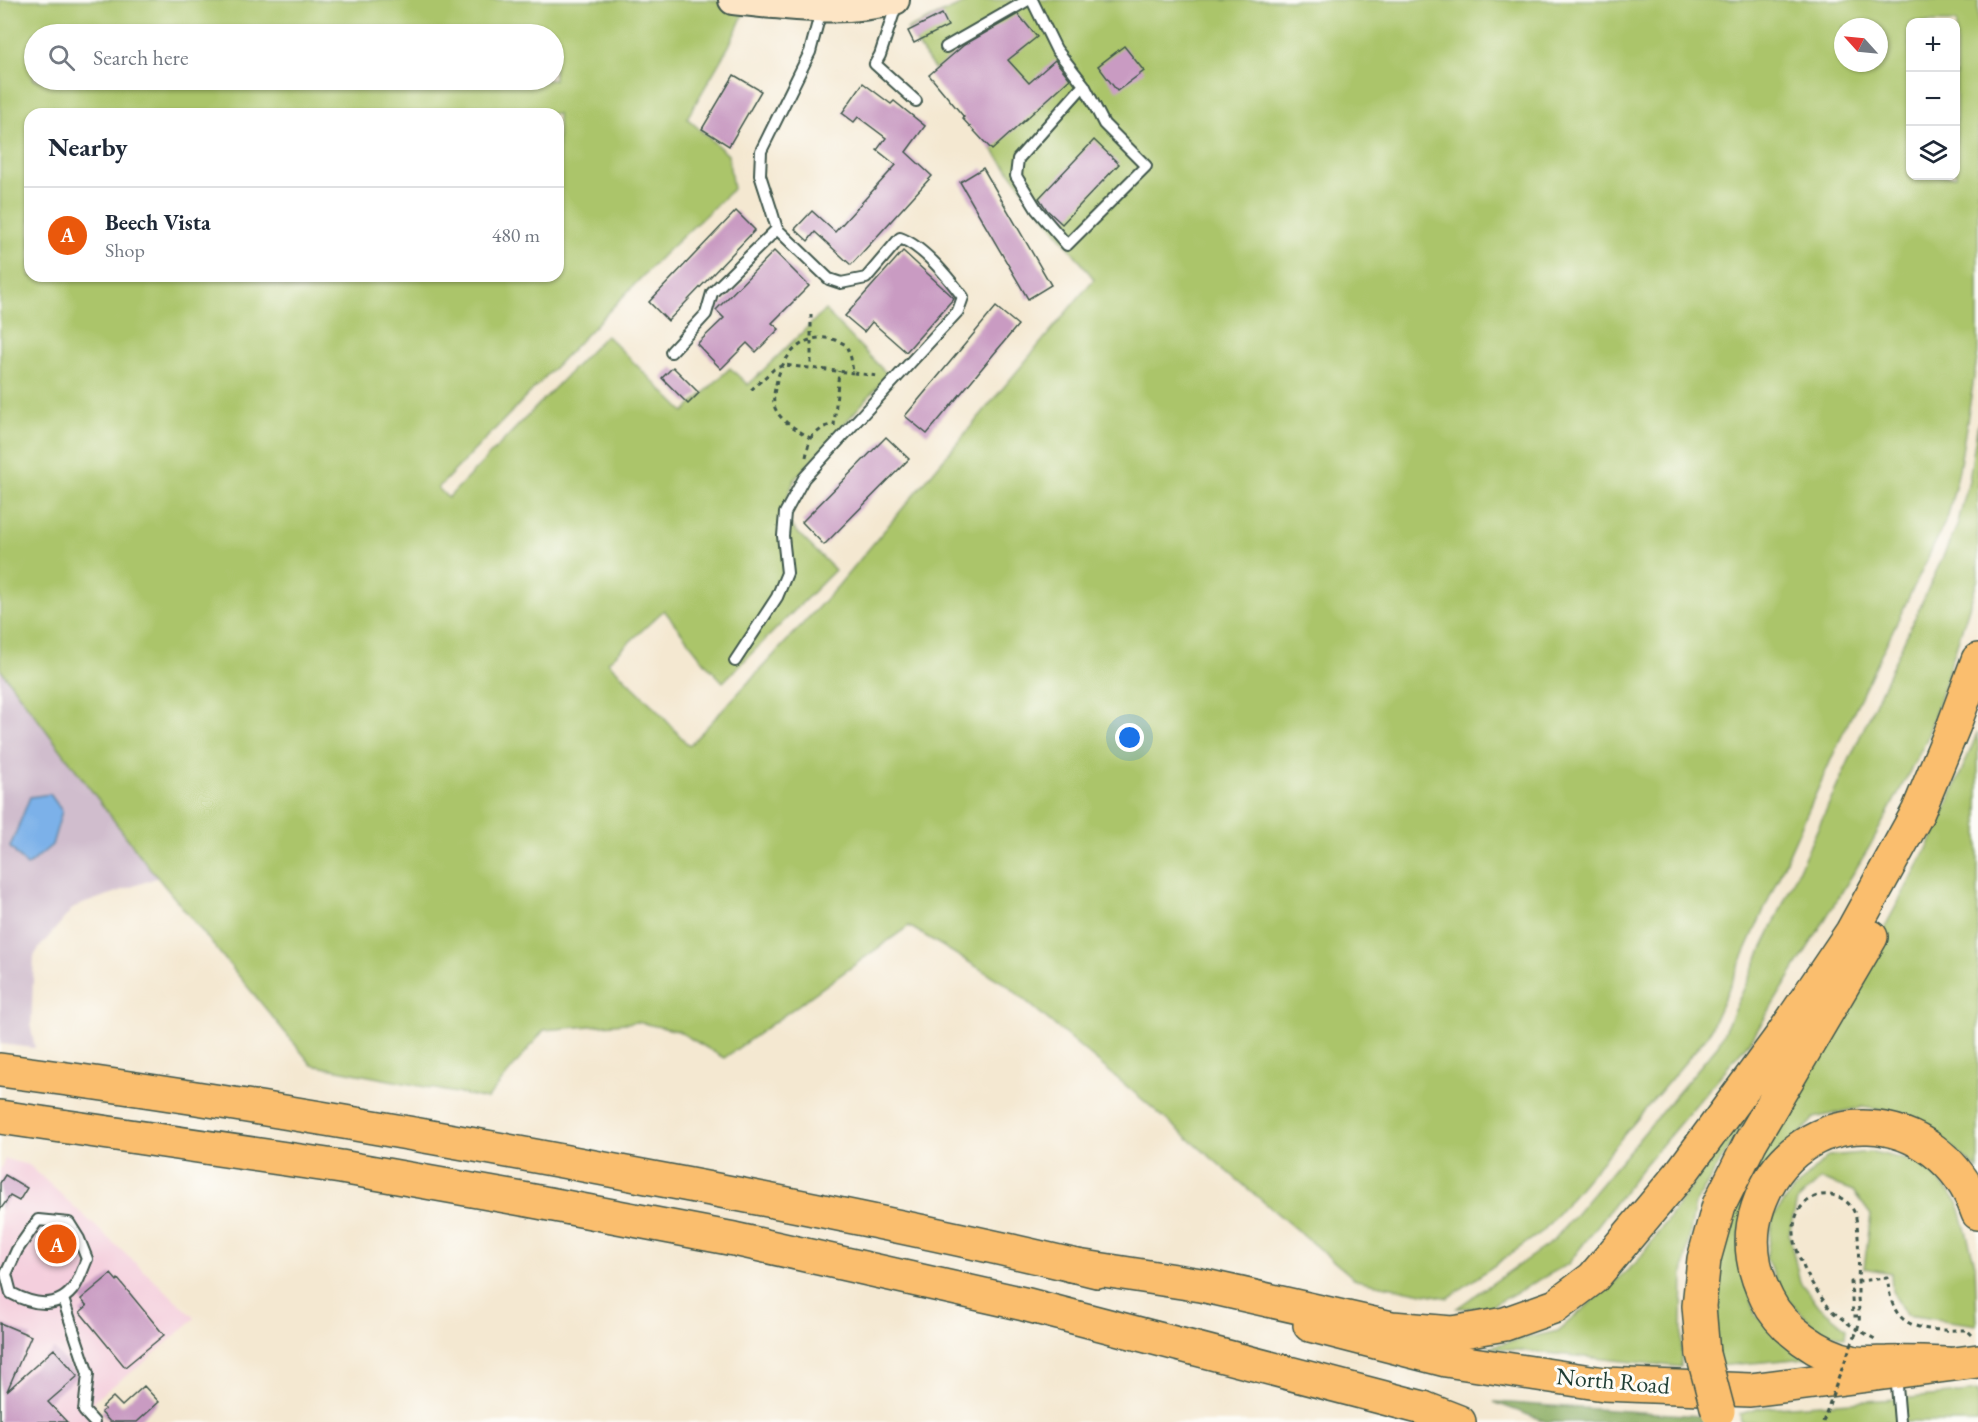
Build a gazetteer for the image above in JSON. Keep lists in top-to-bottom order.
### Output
{
  "streets": {
    "highway": ["North Road"]
  },
  "north": "top left",
  "page": {
    "map_buttons": ["+", "−"],
    "search": "Search here",
    "heading": "Nearby",
    "list": [
      {
        "mark": "A",
        "name": "Beech Vista",
        "note": "Shop",
        "value": "480 m"
      }
    ],
    "pins": "A"
  }
}
